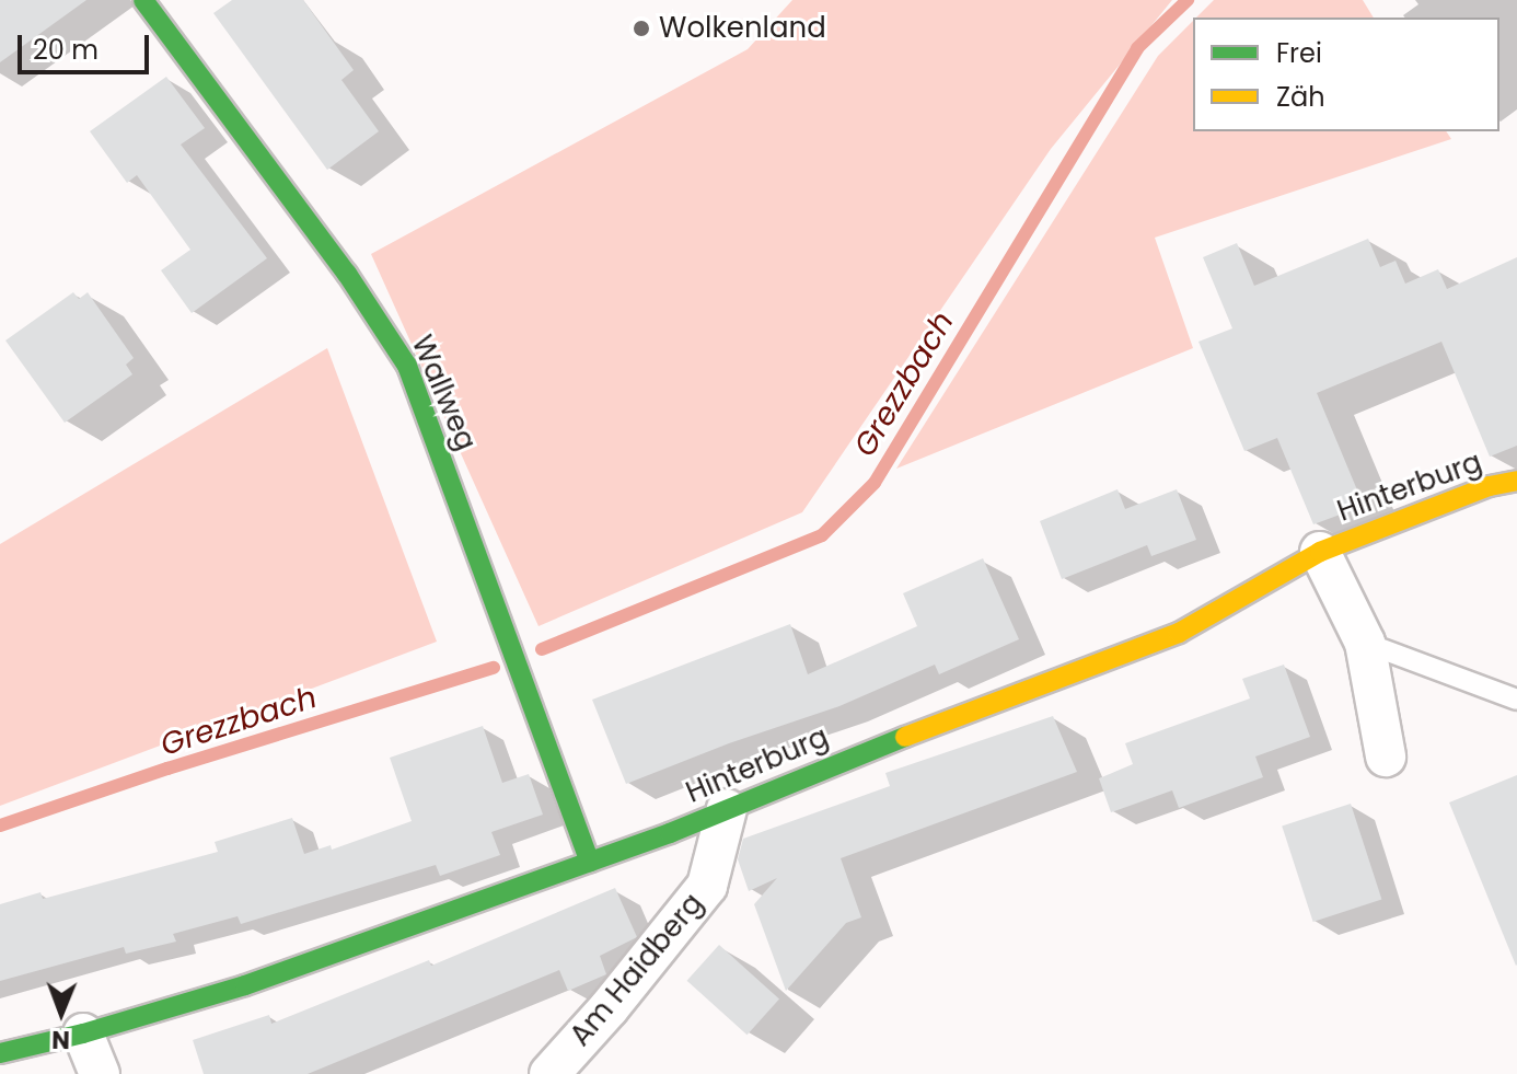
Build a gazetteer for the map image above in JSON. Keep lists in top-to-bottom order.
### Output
{
  "streets": {
    "street": ["Wallweg", "Hinterburg", "Am Haidberg"]
  },
  "crossings": [
    ["Wallweg", "Hinterburg"],
    ["Hinterburg", "Am Haidberg"]
  ],
  "water": ["Grezzbach"],
  "places": ["Wolkenland"],
  "legend": ["Frei", "Zäh"],
  "scale_bar": "20 m",
  "north": "bottom"
}
